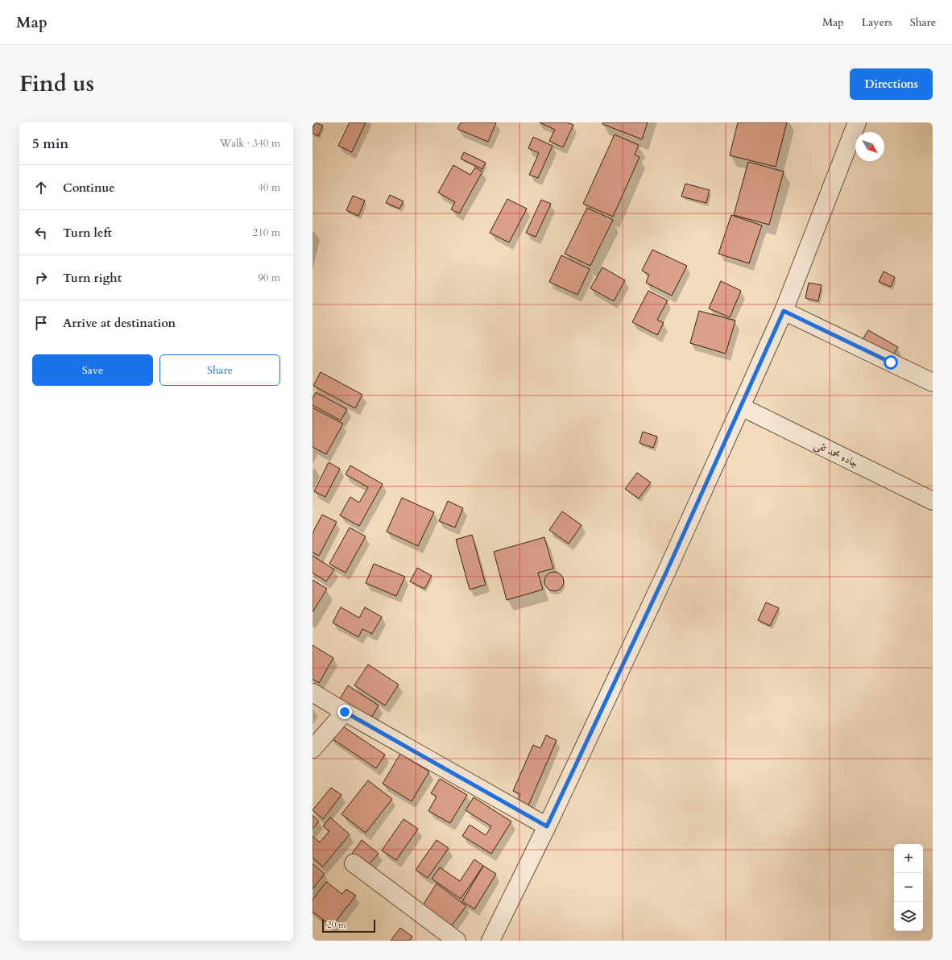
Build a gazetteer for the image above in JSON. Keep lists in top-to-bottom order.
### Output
{
  "streets": {
    "street": ["جاده محمد تقی"]
  },
  "scale_bar": "20 m",
  "north": "bottom right",
  "page": {
    "header": "Map",
    "nav": ["Map", "Layers", "Share"],
    "title": "Find us",
    "buttons": [
      "Directions",
      ["Save", "Share"]
    ],
    "heading": ["5 min", "Walk · 340 m"],
    "list": [
      ["Continue", "40 m"],
      ["Turn left", "210 m"],
      ["Turn right", "90 m"],
      "Arrive at destination"
    ],
    "map_buttons": ["+", "−"],
    "scale": "20 m"
  }
}
